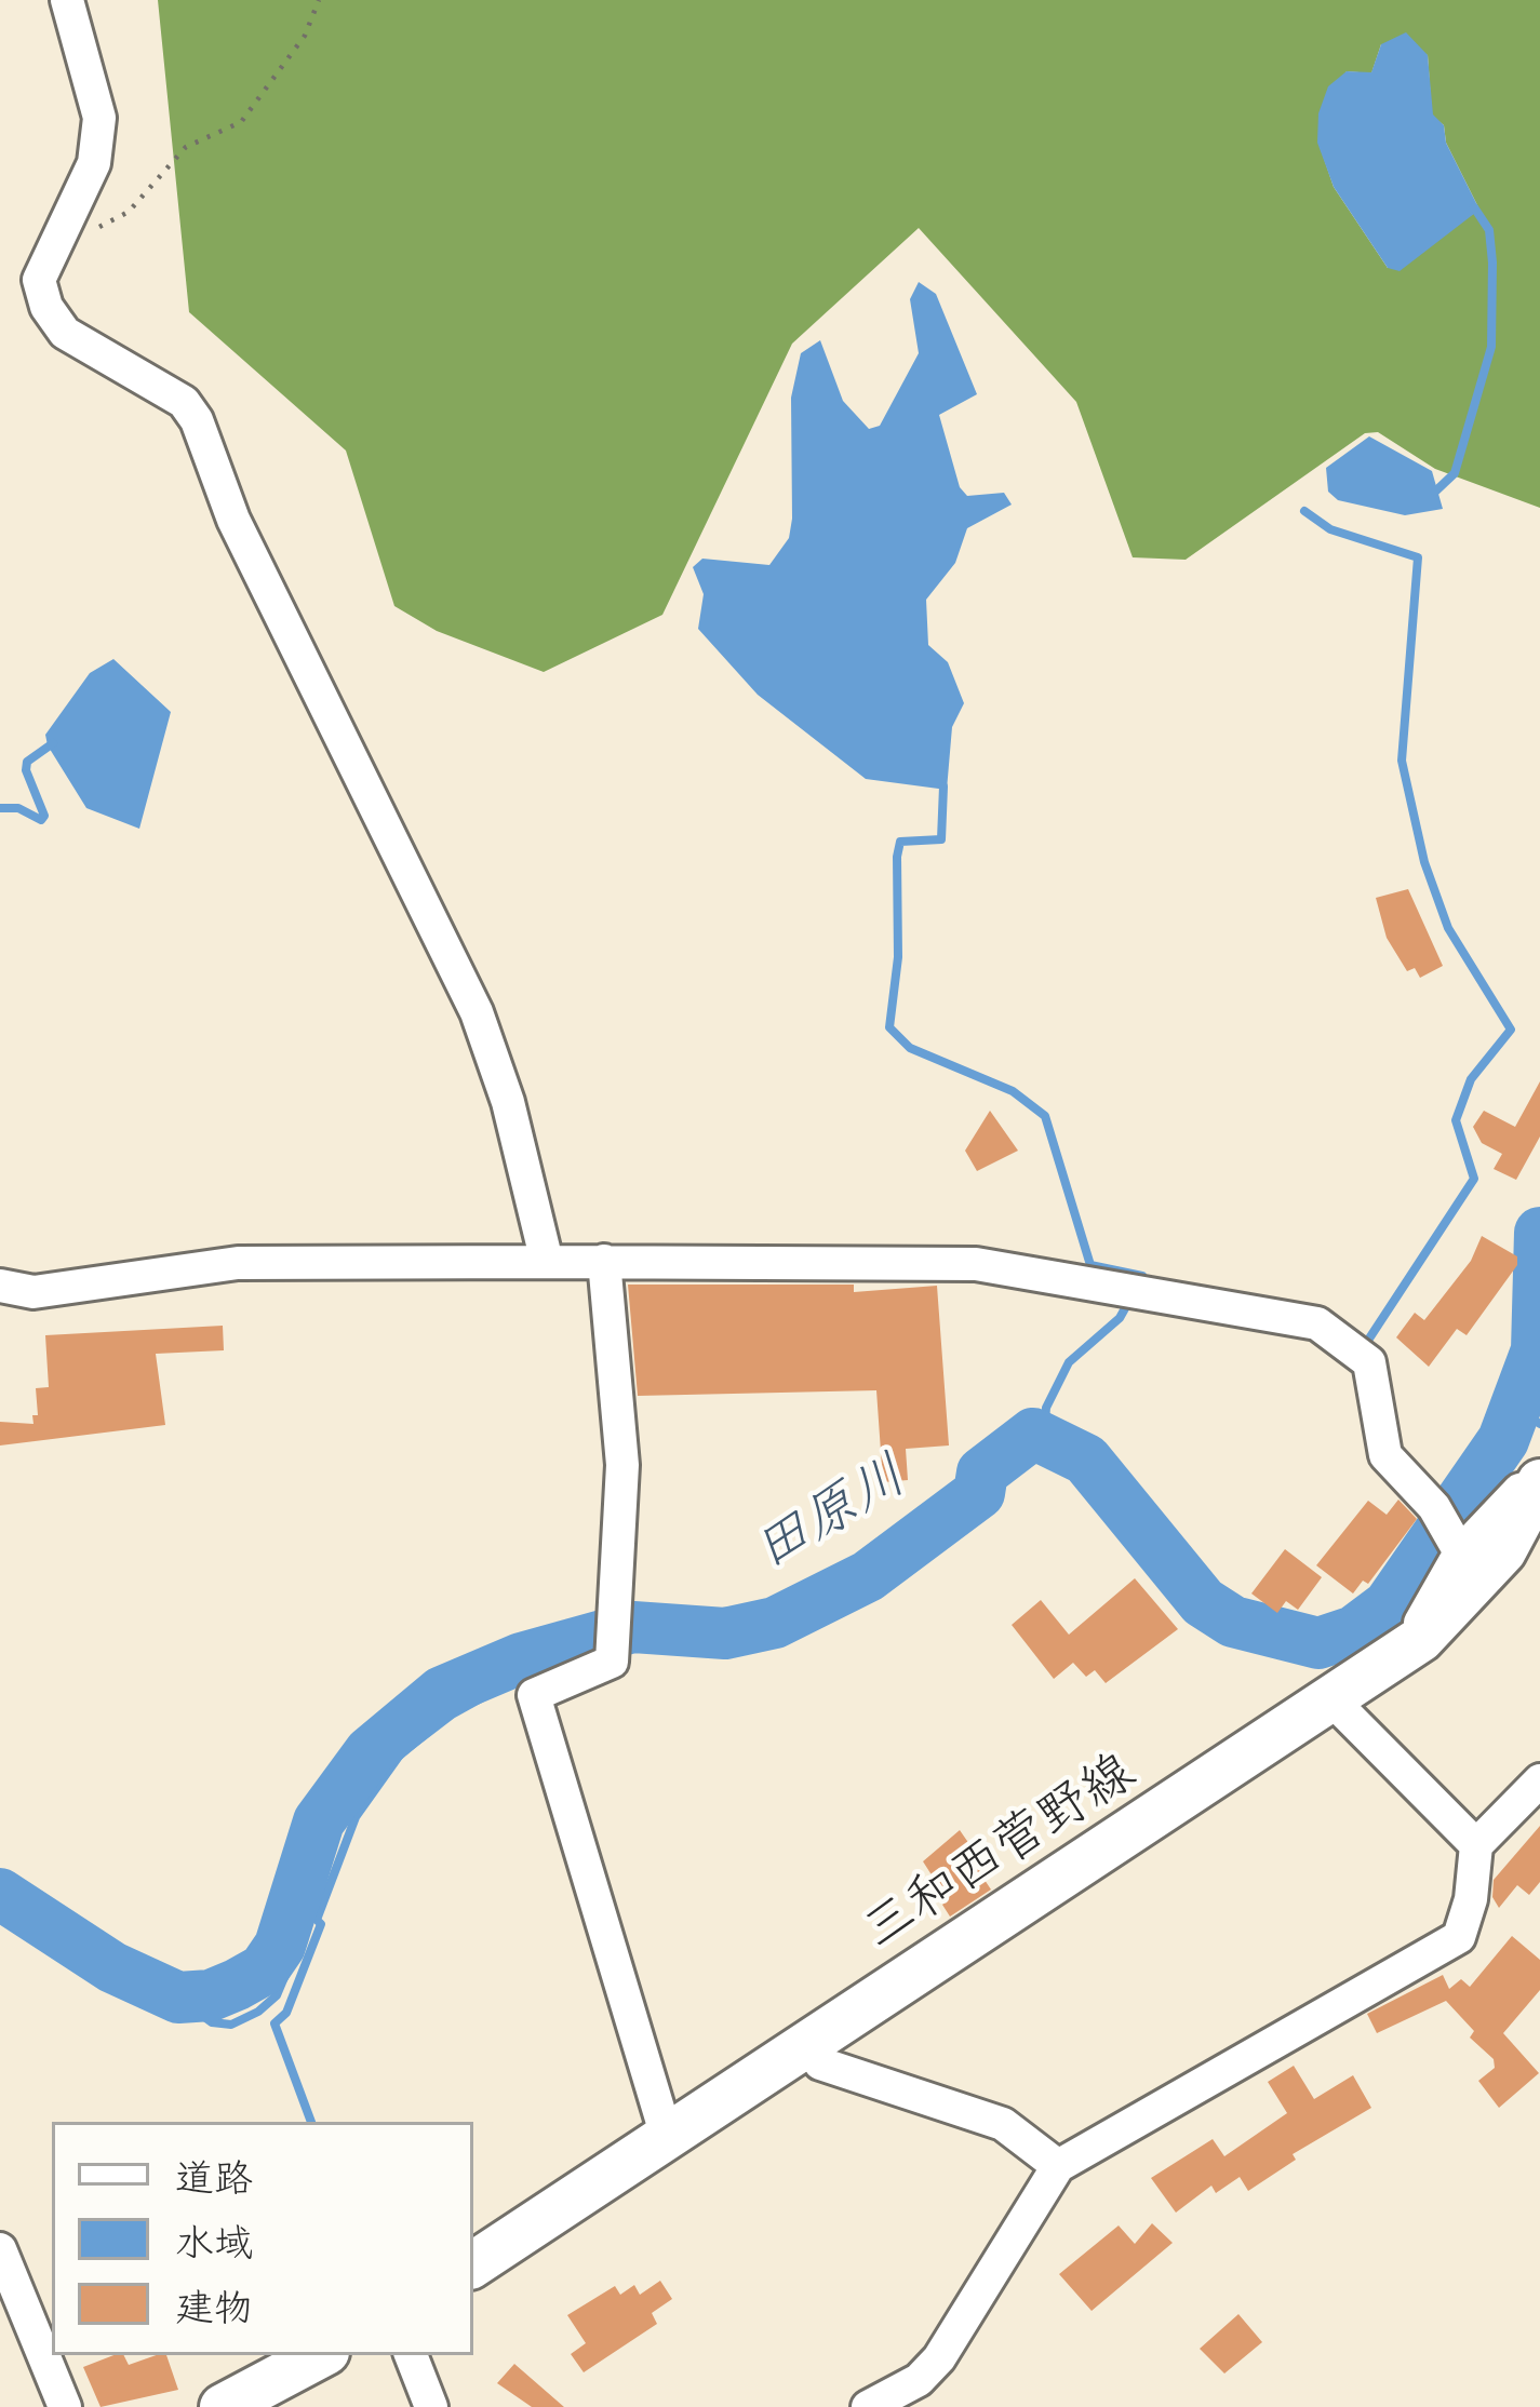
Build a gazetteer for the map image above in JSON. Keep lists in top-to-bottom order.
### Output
{
  "streets": {
    "main road": ["三和西菅野線"]
  },
  "water": ["田原川"],
  "legend": ["道路", "水域", "建物"]
}
